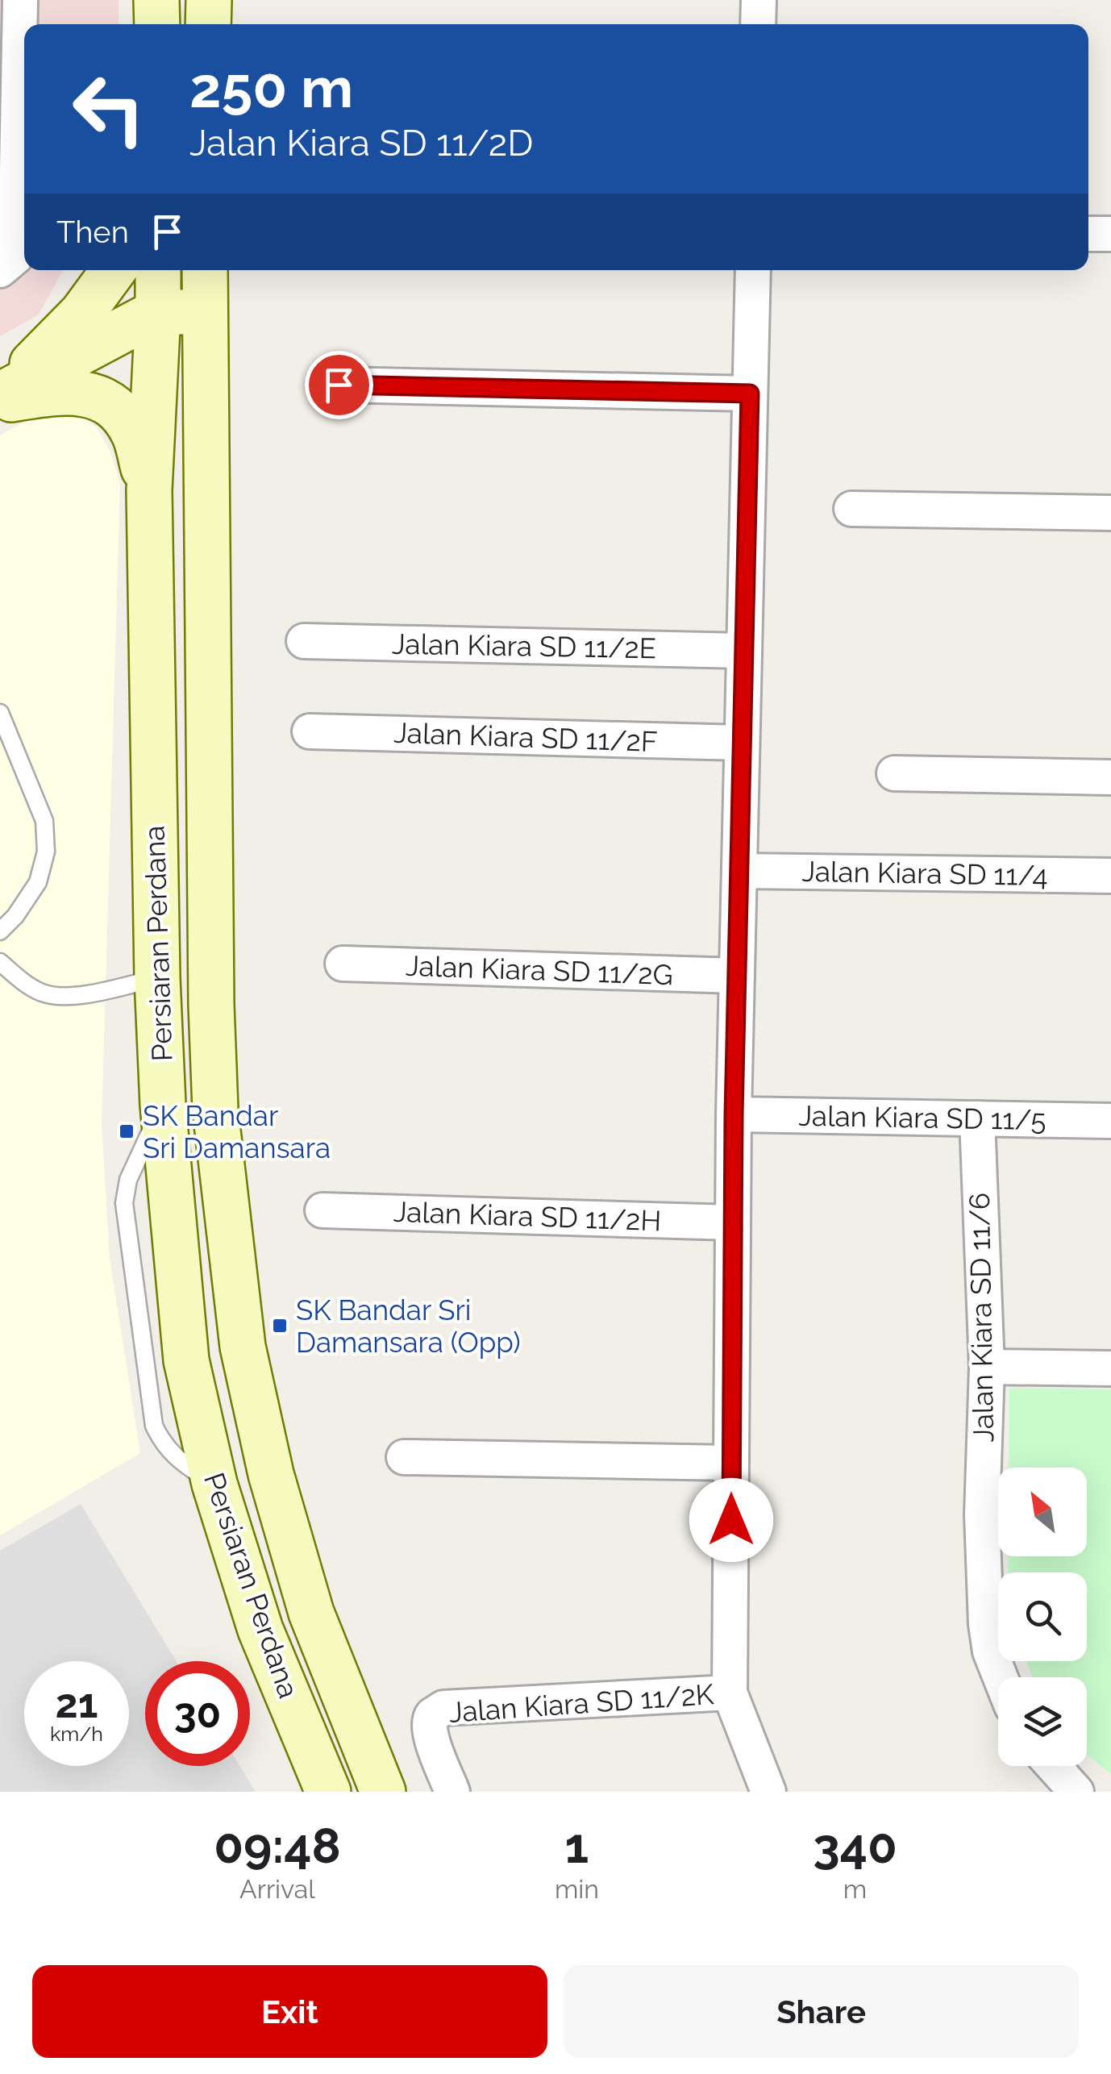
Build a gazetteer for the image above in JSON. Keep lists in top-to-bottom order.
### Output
{
  "streets": {
    "main road": ["Persiaran Perdana"],
    "street": [
      "Jalan Kiara SD 11/2E",
      "Jalan Kiara SD 11/2F",
      "Jalan Kiara SD 11/4",
      "Jalan Kiara SD 11/2G",
      "Jalan Kiara SD 11/5",
      "Jalan Kiara SD 11/2H",
      "Jalan Kiara SD 11/6",
      "Jalan Kiara SD 11/2K"
    ]
  },
  "crossings": [
    ["Jalan Kiara SD 11/5", "Jalan Kiara SD 11/6"]
  ],
  "places": {
    "transit": ["SK Bandar Sri Damansara", "SK Bandar Sri Damansara (Opp)"]
  },
  "north": "top left",
  "page": {
    "turn": ["250 m", "Jalan Kiara SD 11/2D"],
    "then": "Then",
    "speed": "21 km/h",
    "limit": "30",
    "eta": [
      "09:48",
      "Arrival",
      "1",
      "min",
      "340",
      "m"
    ],
    "buttons": ["Exit", "Share"]
  }
}
